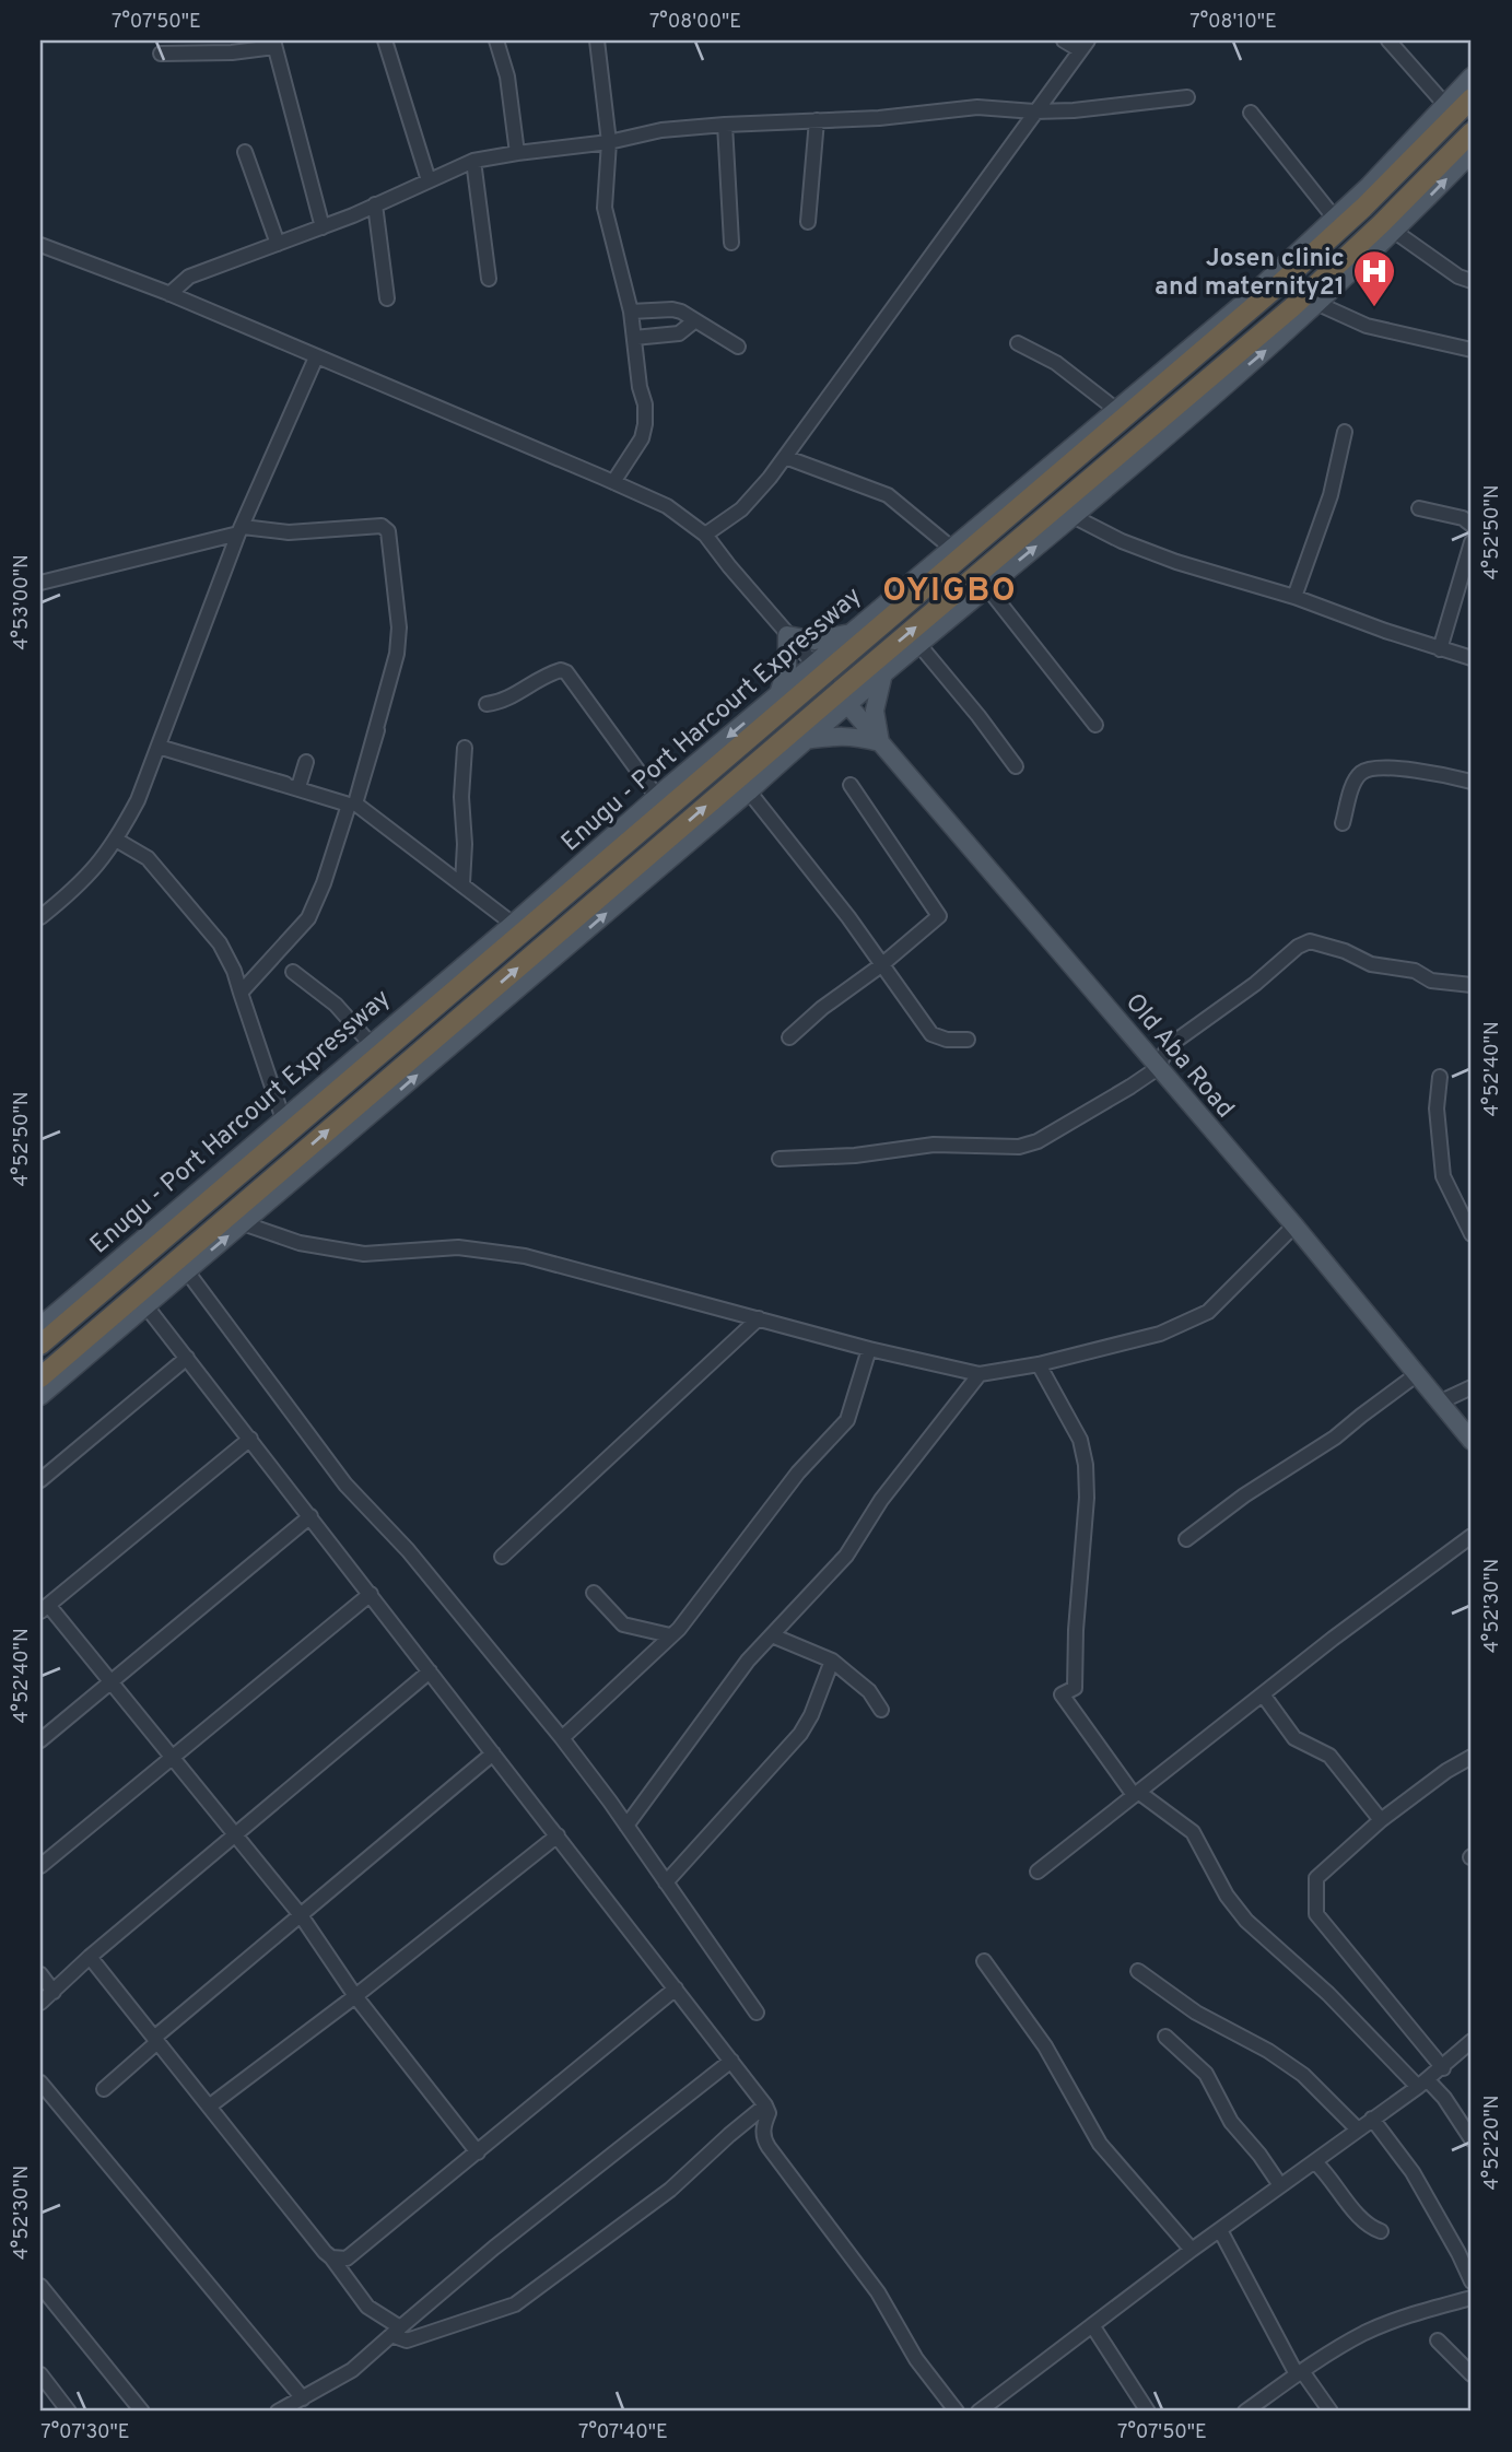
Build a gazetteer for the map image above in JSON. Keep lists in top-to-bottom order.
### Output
{
  "streets": {
    "highway": ["Enugu - Port Harcourt Expressway"],
    "main road": ["Old Aba Road"]
  },
  "districts": ["OYIGBO"],
  "places": {
    "hospital": ["Josen clinic and maternity21"]
  },
  "coordinates": [
    "7°07'50\"E",
    "7°08'00\"E",
    "7°08'10\"E",
    "4°52'50\"N",
    "4°53'00\"N",
    "4°52'40\"N",
    "4°52'30\"N",
    "4°52'20\"N",
    "7°07'30\"E",
    "7°07'40\"E"
  ]
}
